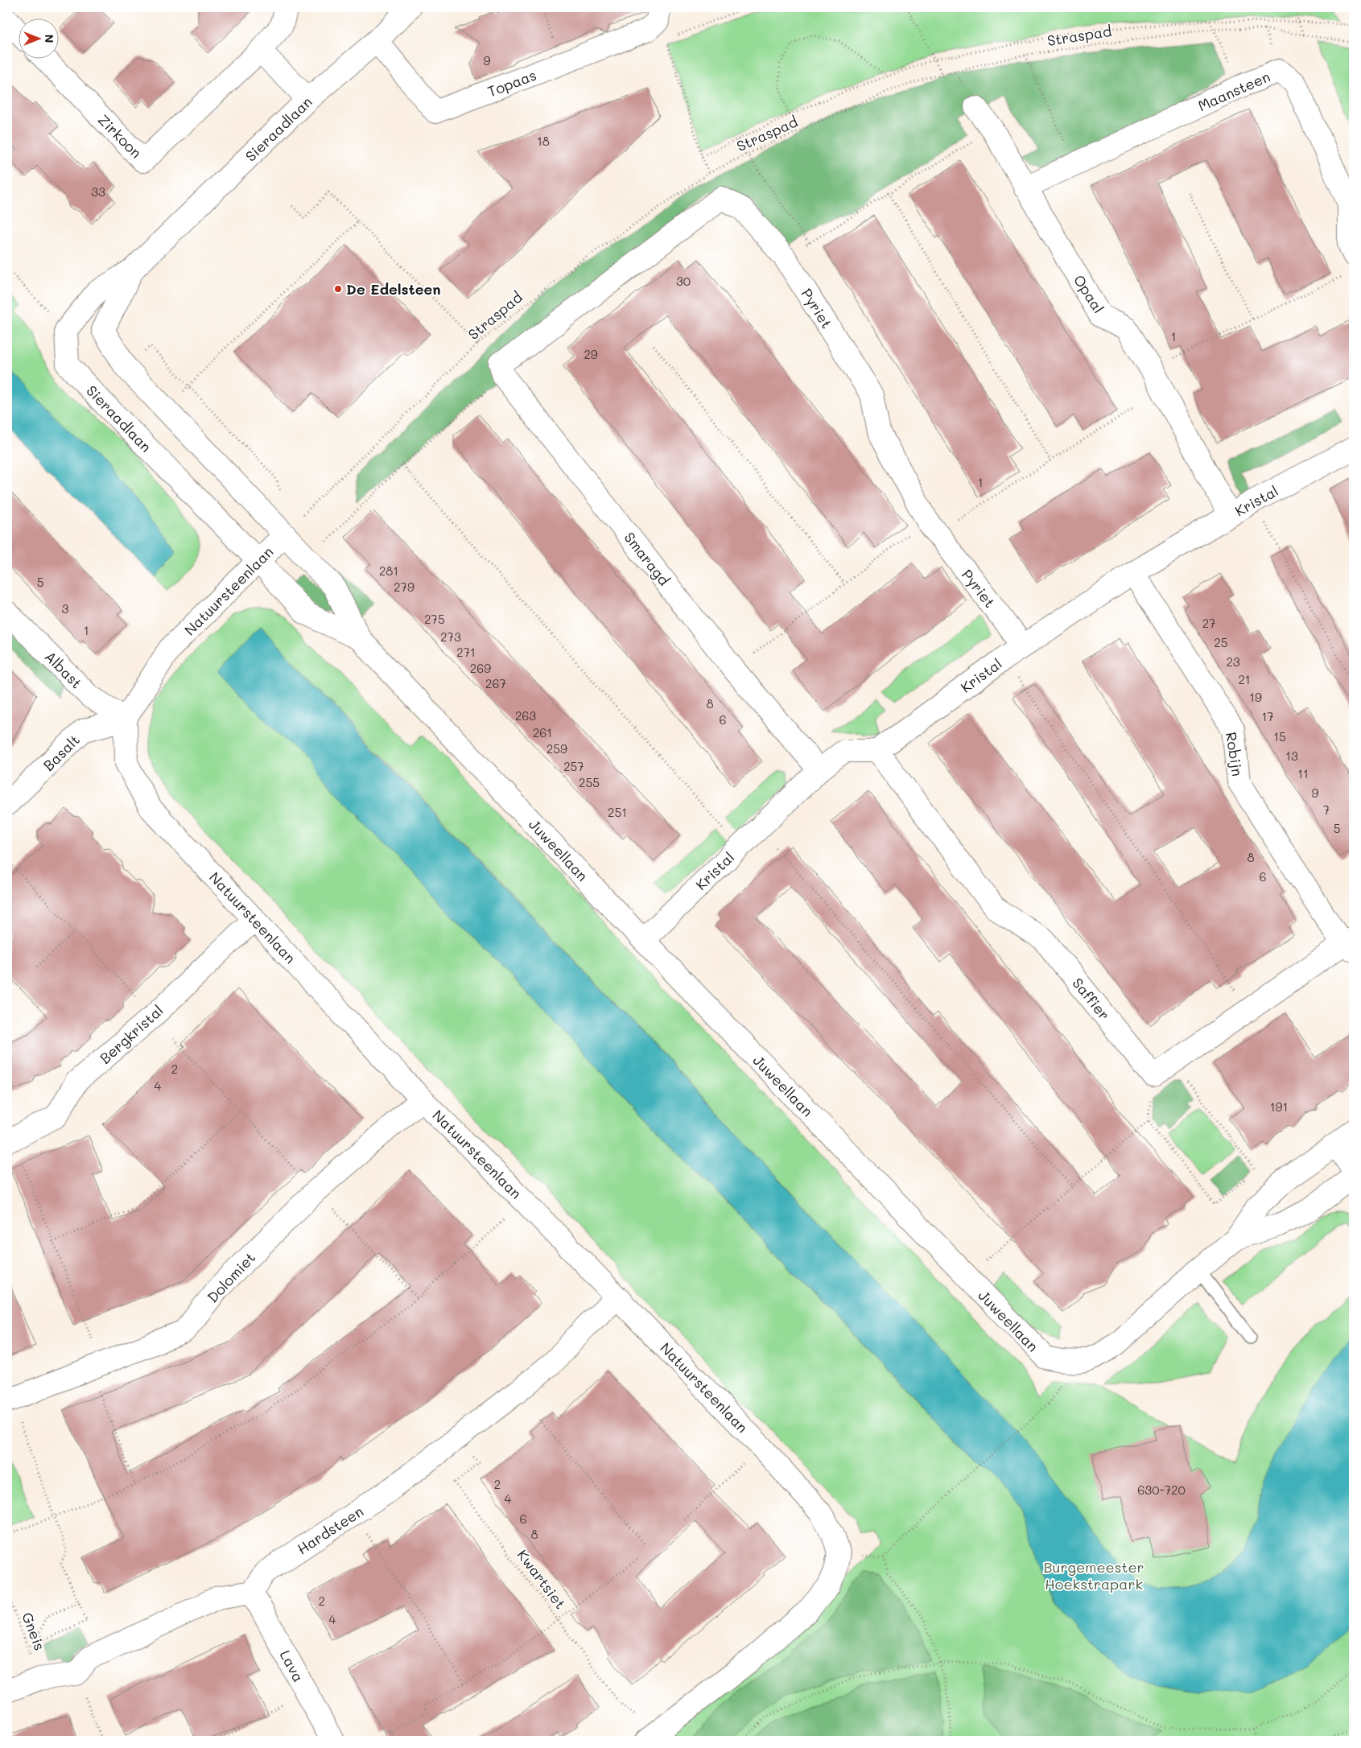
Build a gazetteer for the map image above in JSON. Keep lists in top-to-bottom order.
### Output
{
  "streets": {
    "street": [
      "Topaas",
      "Maansteen",
      "Sieraadlaan",
      "Zirkoon",
      "Opaal",
      "Pyriet",
      "Kristal",
      "Smaragd",
      "Natuursteenlaan",
      "Albast",
      "Basalt",
      "Robijn",
      "Juweellaan",
      "Saffier",
      "Bergkristal",
      "Dolomiet",
      "Hardsteen",
      "Lava"
    ],
    "path": ["Straspad", "Kwartsiet", "Gneis"]
  },
  "crossings": [
    ["Topaas", "Sieraadlaan"],
    ["Maansteen", "Opaal"],
    ["Sieraadlaan", "Natuursteenlaan"],
    ["Sieraadlaan", "Juweellaan"],
    ["Opaal", "Kristal"],
    ["Pyriet", "Kristal"],
    ["Pyriet", "Smaragd"],
    ["Kristal", "Smaragd"],
    ["Kristal", "Robijn"],
    ["Kristal", "Juweellaan"],
    ["Kristal", "Saffier"],
    ["Natuursteenlaan", "Albast"],
    ["Natuursteenlaan", "Basalt"],
    ["Natuursteenlaan", "Juweellaan"],
    ["Natuursteenlaan", "Bergkristal"],
    ["Natuursteenlaan", "Dolomiet"],
    ["Natuursteenlaan", "Hardsteen"],
    ["Natuursteenlaan", "Kwartsiet"],
    ["Albast", "Basalt"],
    ["Hardsteen", "Kwartsiet"],
    ["Hardsteen", "Lava"]
  ],
  "parks": ["Burgemeester Hoekstrapark"],
  "places": ["De Edelsteen"],
  "house_numbers": [
    "9",
    "18",
    "33",
    "30",
    "1",
    "29",
    "1",
    "281",
    "5",
    "279",
    "3",
    "275",
    "27",
    "1",
    "273",
    "25",
    "271",
    "23",
    "269",
    "21",
    "267",
    "19",
    "8",
    "263",
    "17",
    "6",
    "261",
    "15",
    "259",
    "13",
    "257",
    "11",
    "255",
    "9",
    "7",
    "251",
    "5",
    "8",
    "6",
    "2",
    "4",
    "191",
    "2",
    "630-720",
    "4",
    "6",
    "8",
    "2",
    "4"
  ],
  "north": "right"
}
